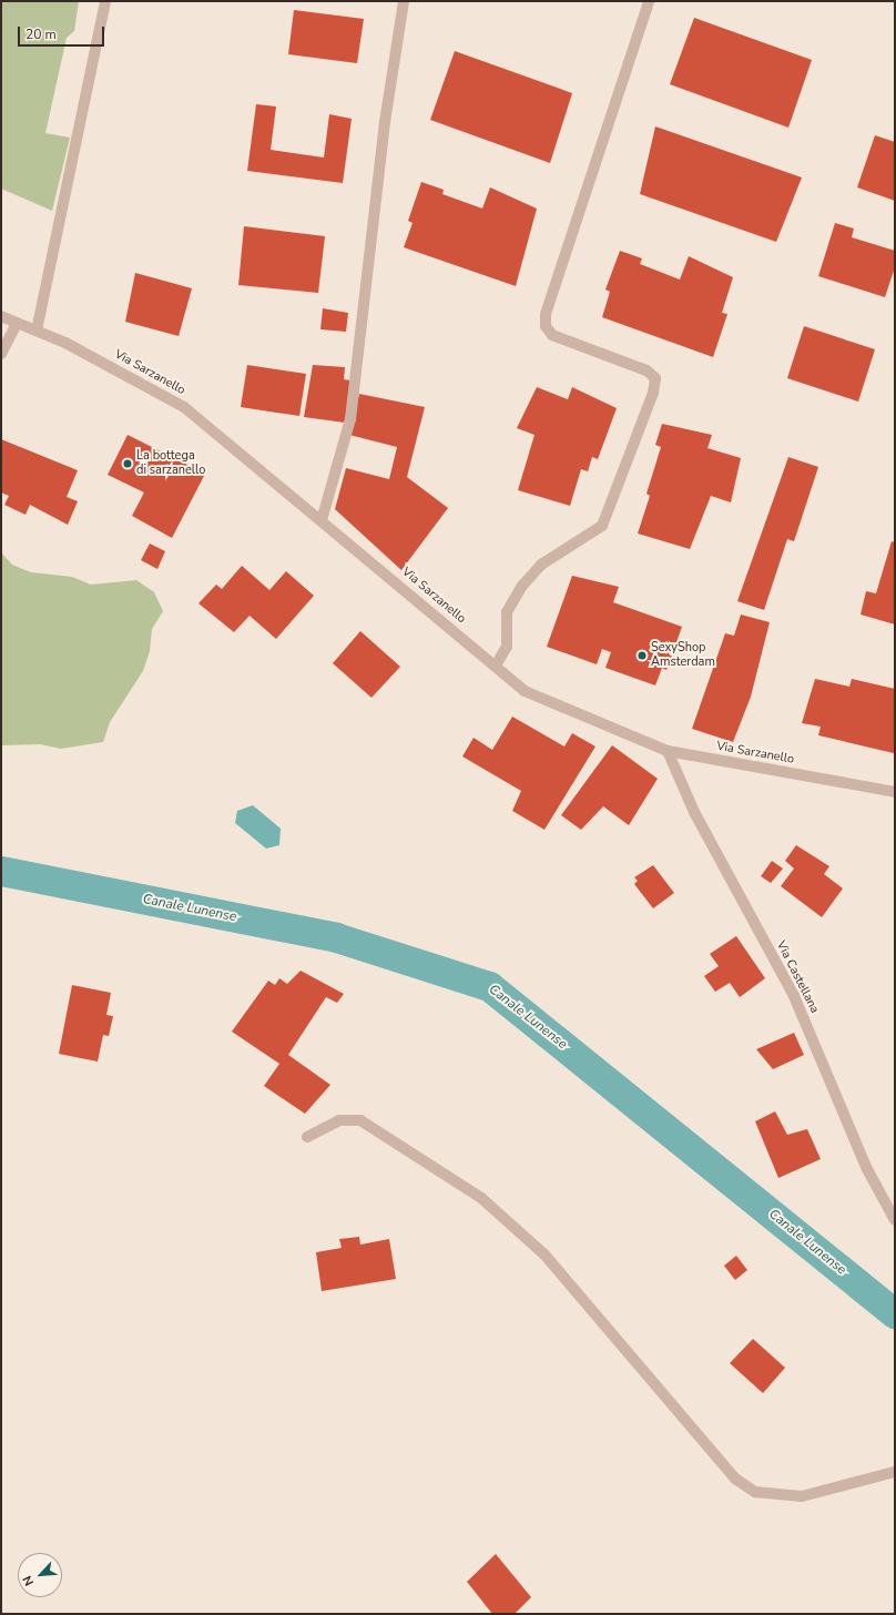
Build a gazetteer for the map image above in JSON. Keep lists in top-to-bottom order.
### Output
{
  "streets": {
    "street": ["Via Sarzanello", "Via Castellana"]
  },
  "crossings": [
    ["Via Sarzanello", "Via Castellana"]
  ],
  "water": ["Canale Lunense"],
  "places": ["La bottega di sarzanello", "SexyShop Amsterdam"],
  "scale_bar": "20 m",
  "north": "bottom left"
}
